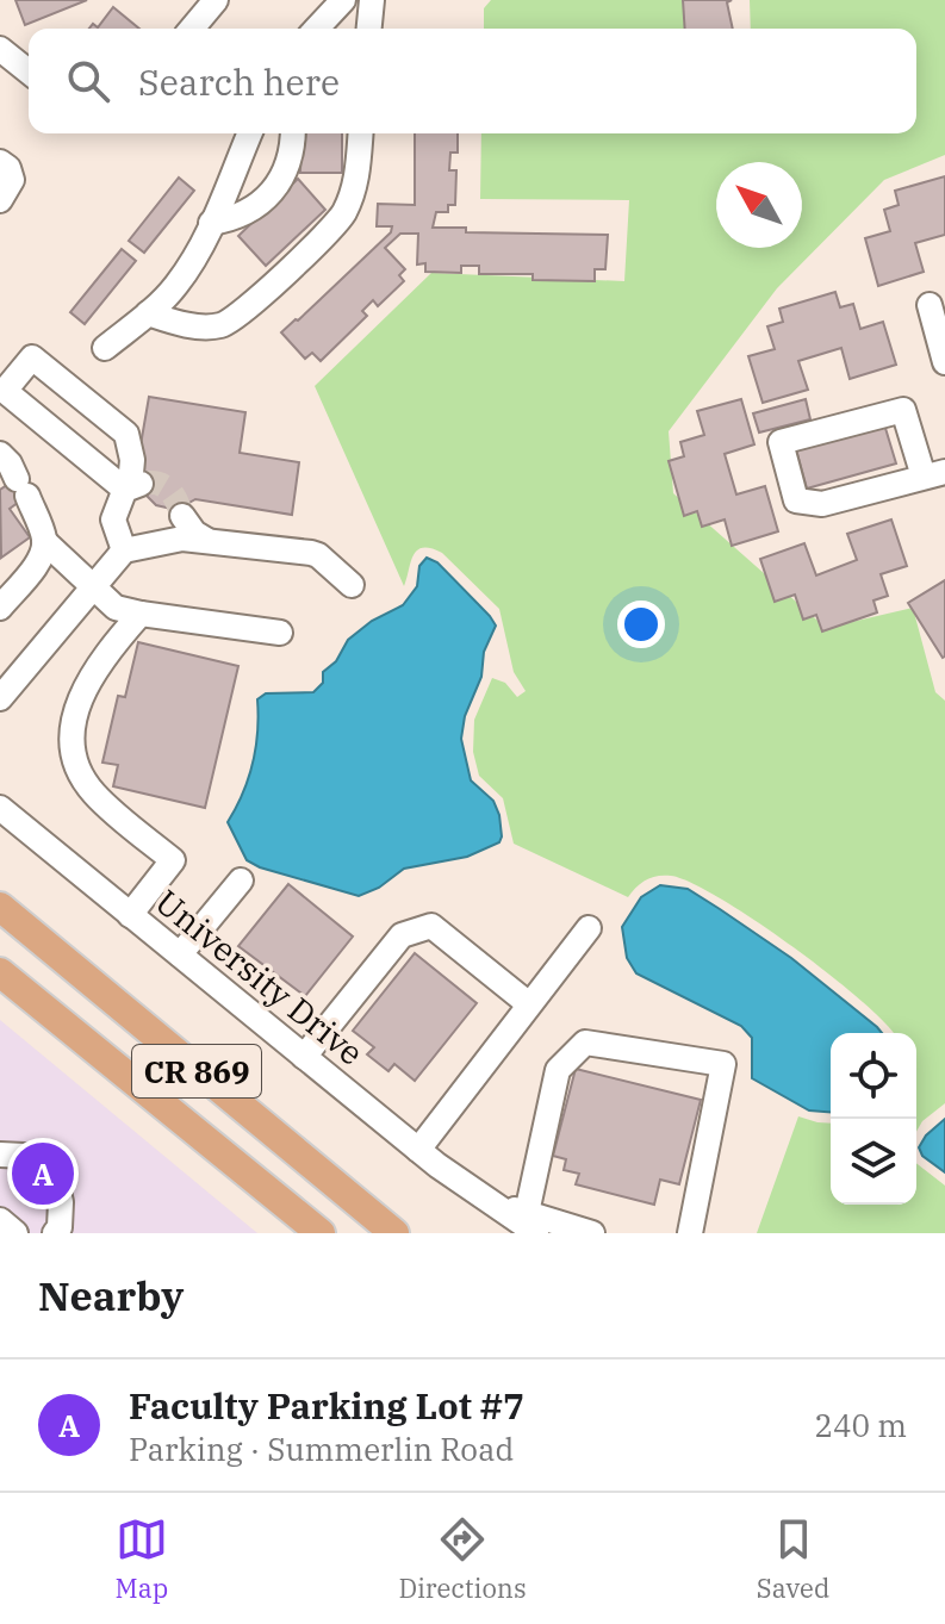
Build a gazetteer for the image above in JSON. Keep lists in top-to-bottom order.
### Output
{
  "streets": {
    "main road": ["CR 869"],
    "street": ["University Drive"]
  },
  "north": "top left",
  "page": {
    "search": "Search here",
    "pins": "A",
    "heading": "Nearby",
    "list": [
      {
        "mark": "A",
        "name": "Faculty Parking Lot #7",
        "note": "Parking · Summerlin Road",
        "value": "240 m"
      }
    ],
    "nav": ["Map", "Directions", "Saved"]
  }
}
